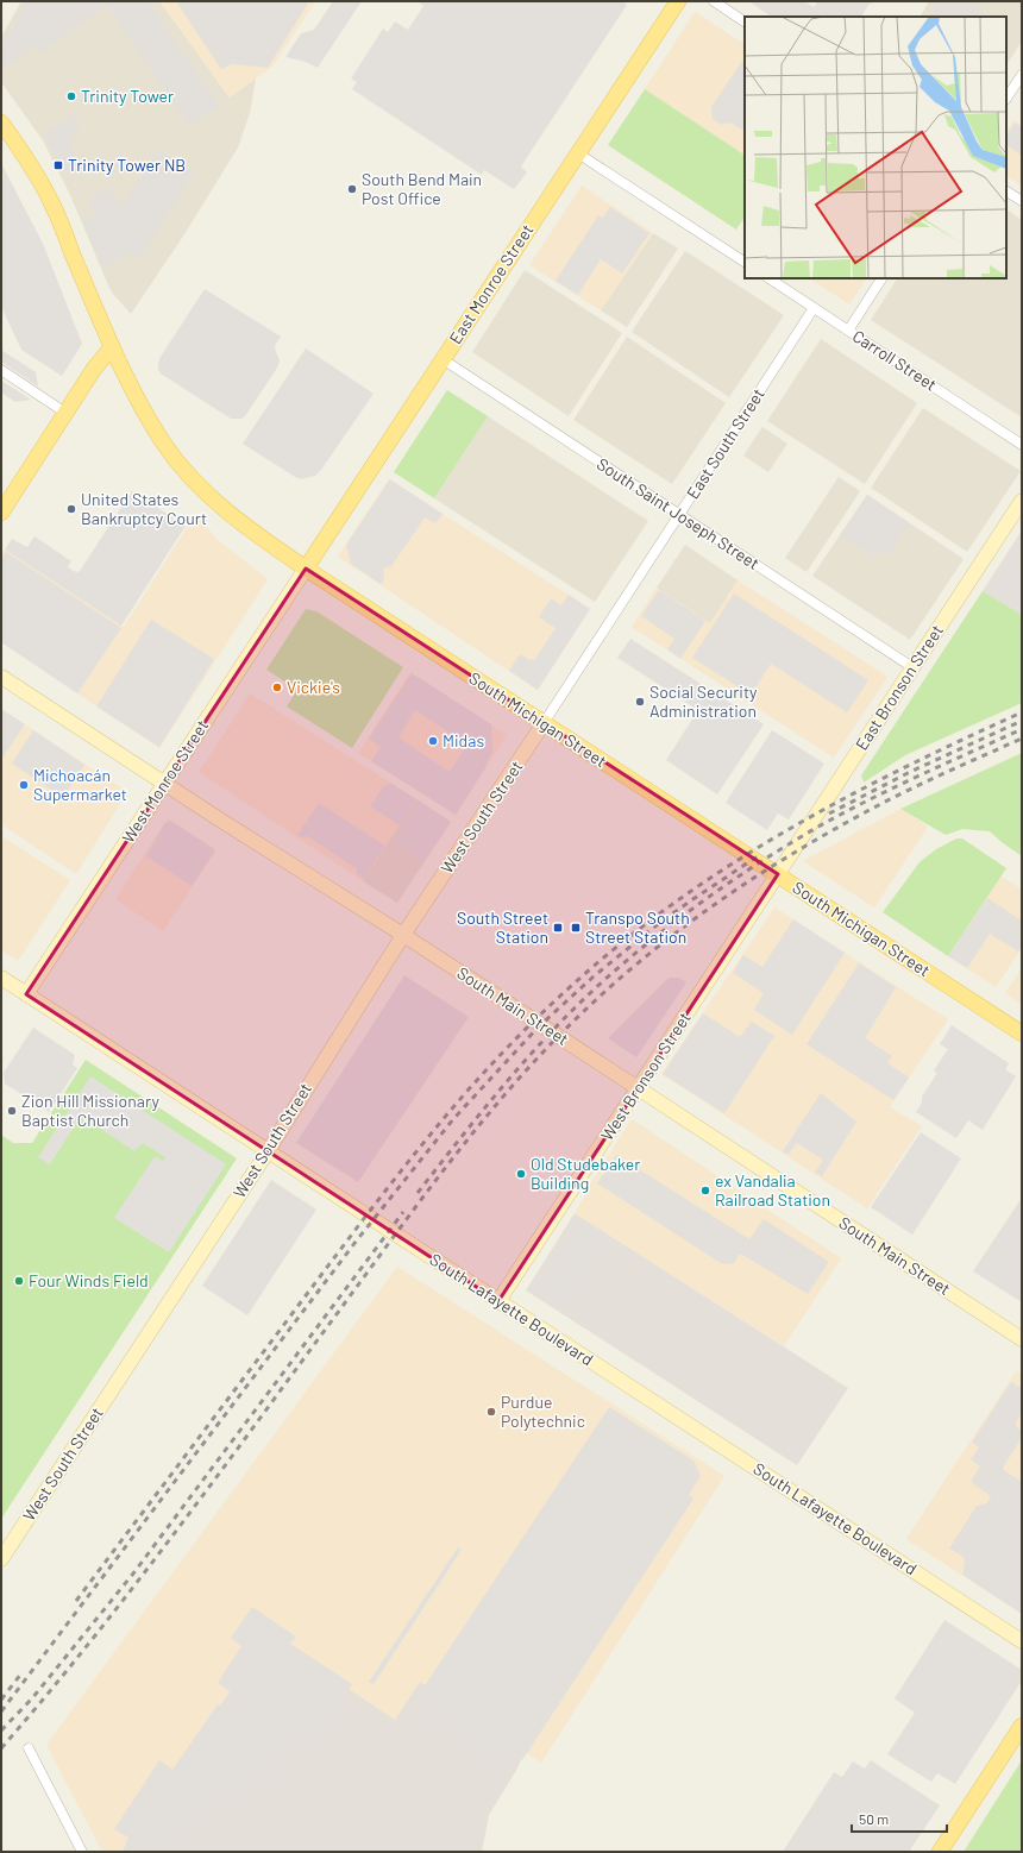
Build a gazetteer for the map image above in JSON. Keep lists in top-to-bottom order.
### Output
{
  "streets": {
    "main road": ["East Monroe Street", "South Michigan Street"],
    "street": [
      "Carroll Street",
      "East South Street",
      "South Saint Joseph Street",
      "East Bronson Street",
      "West Monroe Street",
      "West South Street",
      "South Main Street",
      "West Bronson Street",
      "South Lafayette Boulevard"
    ]
  },
  "crossings": [
    ["East Monroe Street", "South Saint Joseph Street"],
    ["East Monroe Street", "South Michigan Street"],
    ["East Monroe Street", "West Monroe Street"],
    ["Carroll Street", "East South Street"],
    ["East South Street", "South Saint Joseph Street"],
    ["East South Street", "South Michigan Street"],
    ["East South Street", "West South Street"],
    ["South Saint Joseph Street", "East Bronson Street"],
    ["East Bronson Street", "South Michigan Street"],
    ["East Bronson Street", "West Bronson Street"],
    ["South Michigan Street", "West Monroe Street"],
    ["South Michigan Street", "West South Street"],
    ["South Michigan Street", "West Bronson Street"],
    ["West Monroe Street", "South Main Street"],
    ["West Monroe Street", "South Lafayette Boulevard"],
    ["West South Street", "South Main Street"],
    ["West South Street", "South Lafayette Boulevard"],
    ["South Main Street", "West Bronson Street"],
    ["West Bronson Street", "South Lafayette Boulevard"]
  ],
  "places": {
    "other": [
      "Trinity Tower",
      "South Bend Main Post Office",
      "United States Bankruptcy Court",
      "Vickie's",
      "Social Security Administration",
      "Midas",
      "Michoacán Supermarket",
      "Zion Hill Missionary Baptist Church",
      "Old Studebaker Building",
      "ex Vandalia Railroad Station",
      "Four Winds Field",
      "Purdue Polytechnic"
    ],
    "transit": ["Trinity Tower NB", "South Street Station", "Transpo South Street Station"]
  },
  "scale_bar": "50 m"
}
